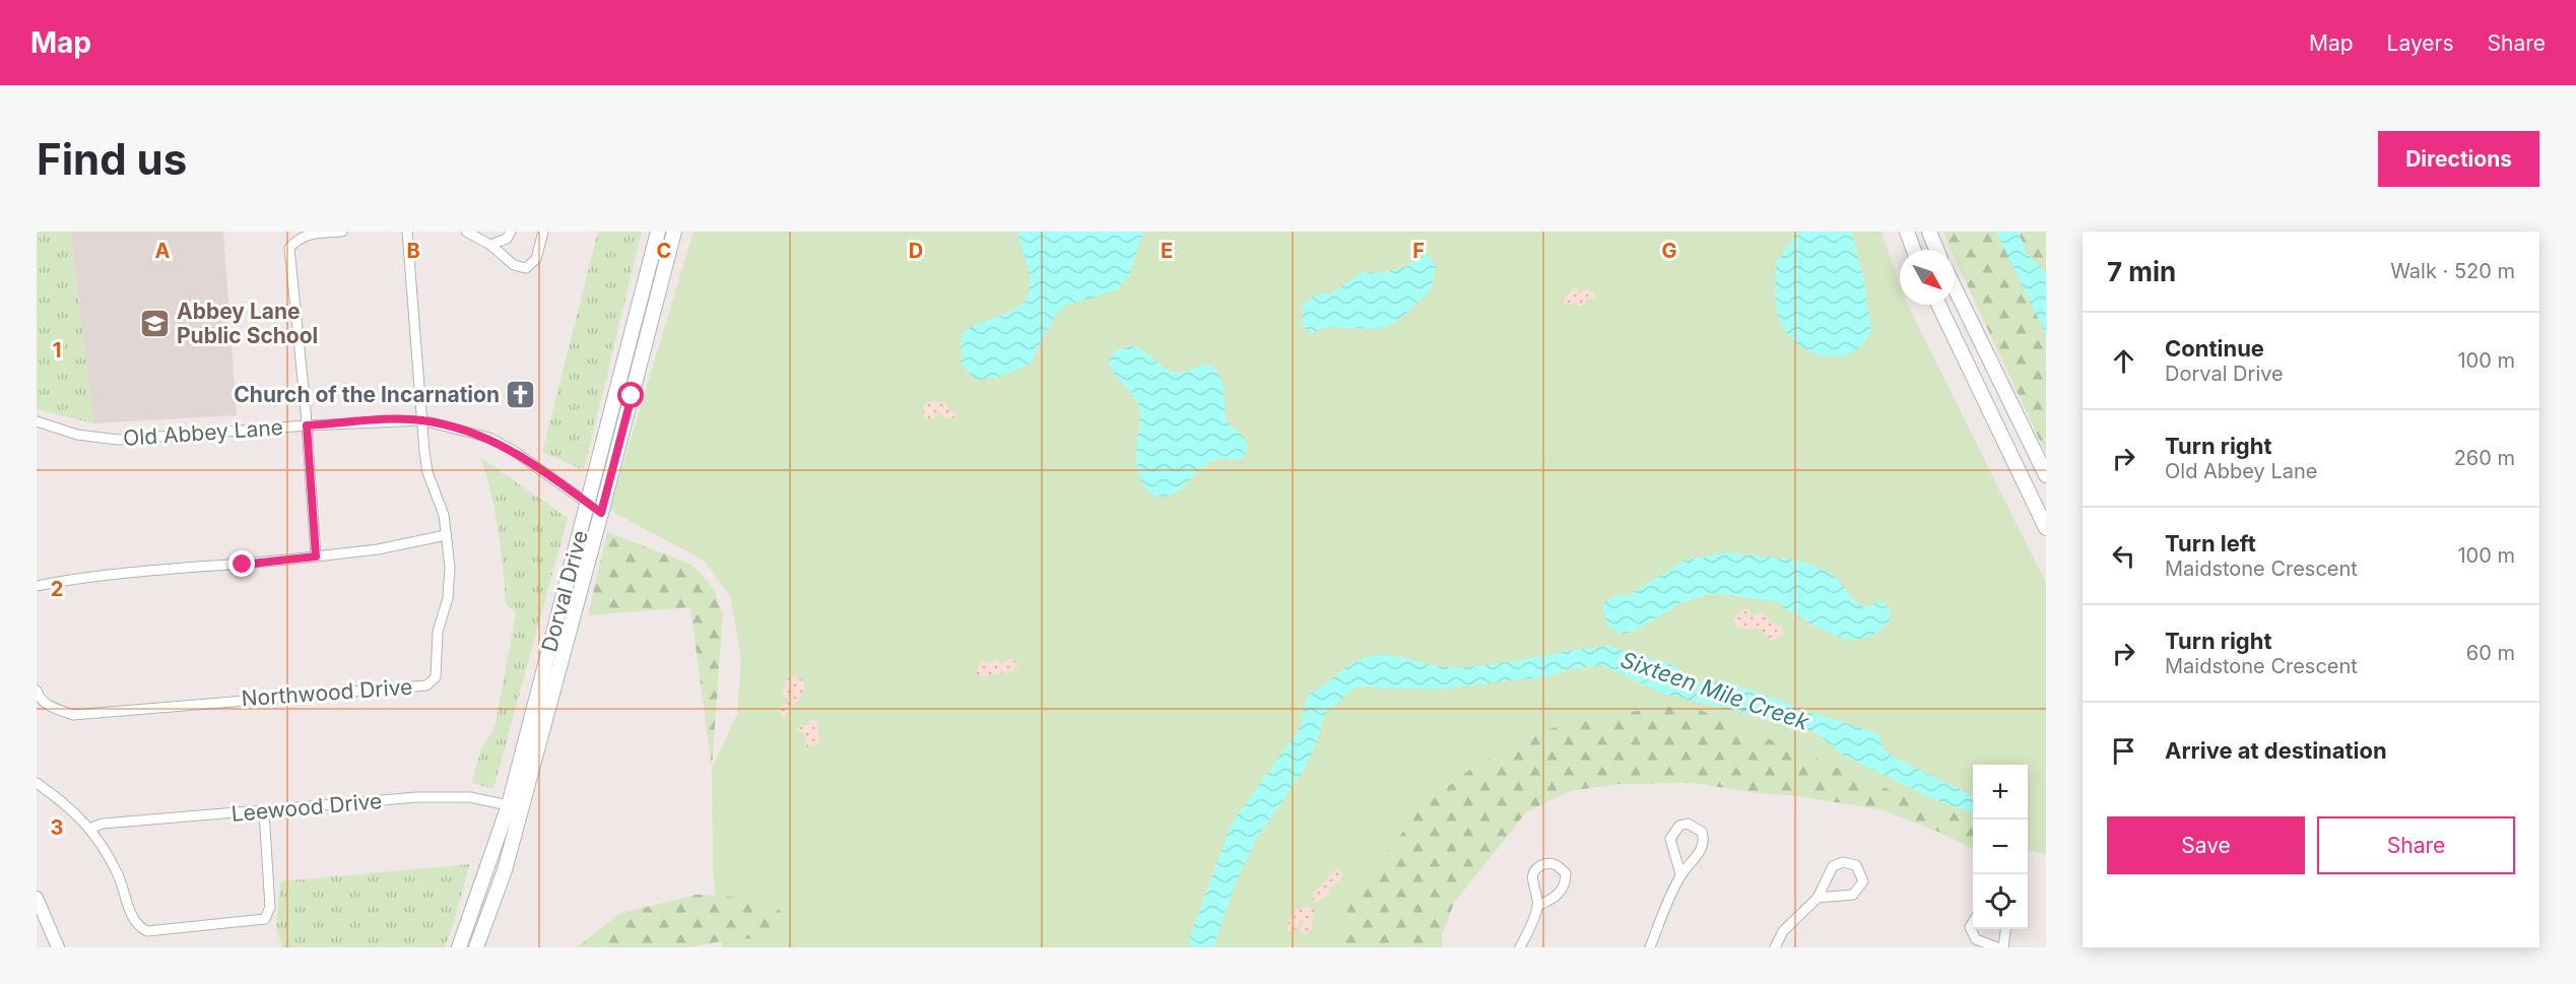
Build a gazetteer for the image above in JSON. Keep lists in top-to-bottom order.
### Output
{
  "streets": {
    "main road": ["Dorval Drive"],
    "street": ["Old Abbey Lane", "Northwood Drive", "Leewood Drive"]
  },
  "crossings": [
    ["Old Abbey Lane", "Dorval Drive"],
    ["Old Abbey Lane", "Northwood Drive"],
    ["Dorval Drive", "Leewood Drive"]
  ],
  "water": ["Sixteen Mile Creek"],
  "places": {
    "school or university": ["Abbey Lane Public School"],
    "church": ["Church of the Incarnation"]
  },
  "north": "bottom right",
  "page": {
    "header": "Map",
    "nav": ["Map", "Layers", "Share"],
    "buttons": [
      "Directions",
      ["Save", "Share"]
    ],
    "title": "Find us",
    "heading": ["7 min", "Walk · 520 m"],
    "list": [
      ["Continue", "Dorval Drive", "100 m"],
      ["Turn right", "Old Abbey Lane", "260 m"],
      ["Turn left", "Maidstone Crescent", "100 m"],
      ["Turn right", "Maidstone Crescent", "60 m"],
      "Arrive at destination"
    ],
    "map_buttons": ["+", "−"]
  },
  "grid": {
    "columns": [
      "A",
      "B",
      "C",
      "D",
      "E",
      "F",
      "G"
    ],
    "rows": ["1", "2", "3"]
  }
}
